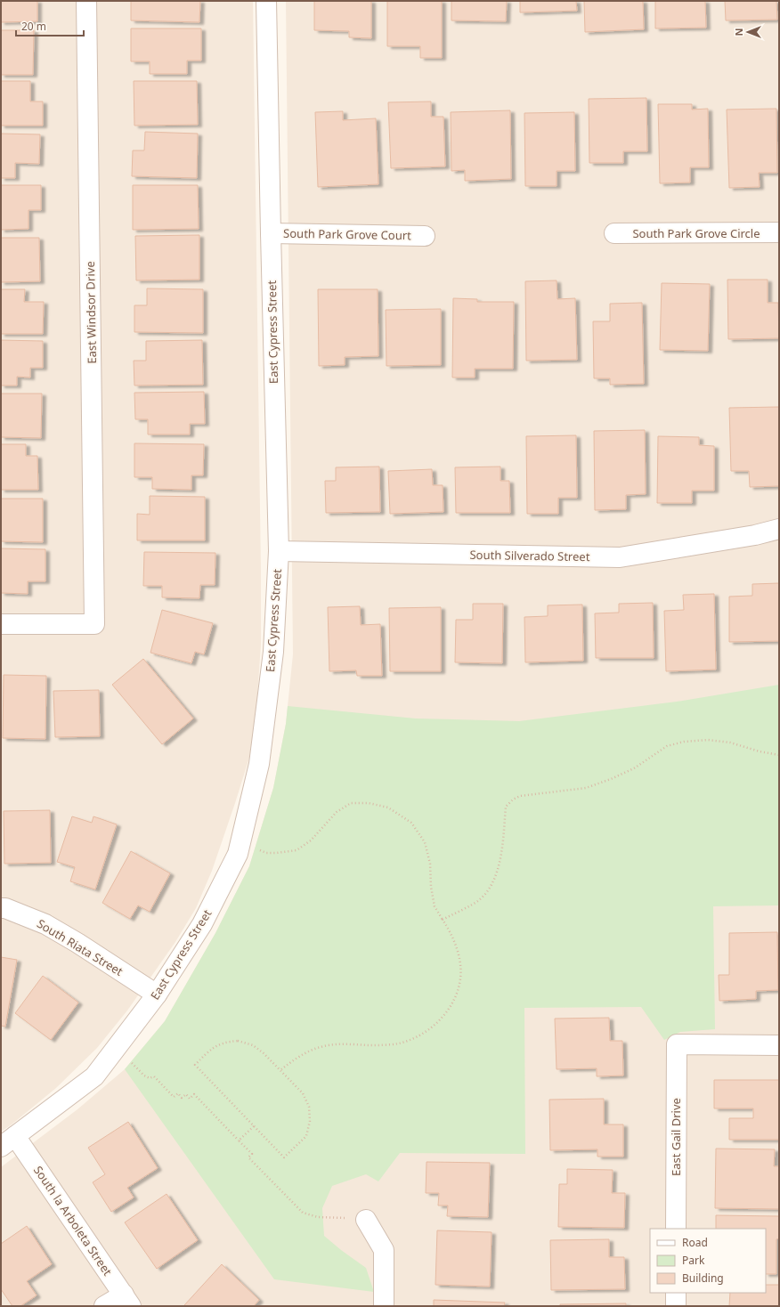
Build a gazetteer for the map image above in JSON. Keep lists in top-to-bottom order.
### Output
{
  "streets": {
    "street": [
      "South Park Grove Circle",
      "South Park Grove Court",
      "East Windsor Drive",
      "East Cypress Street",
      "South Silverado Street",
      "South Riata Street",
      "East Gail Drive",
      "South la Arboleta Street"
    ]
  },
  "crossings": [
    ["South Park Grove Court", "East Cypress Street"],
    ["East Cypress Street", "South Silverado Street"],
    ["East Cypress Street", "South Riata Street"],
    ["East Cypress Street", "South la Arboleta Street"]
  ],
  "legend": ["Road", "Park", "Building"],
  "scale_bar": "20 m",
  "north": "left"
}
